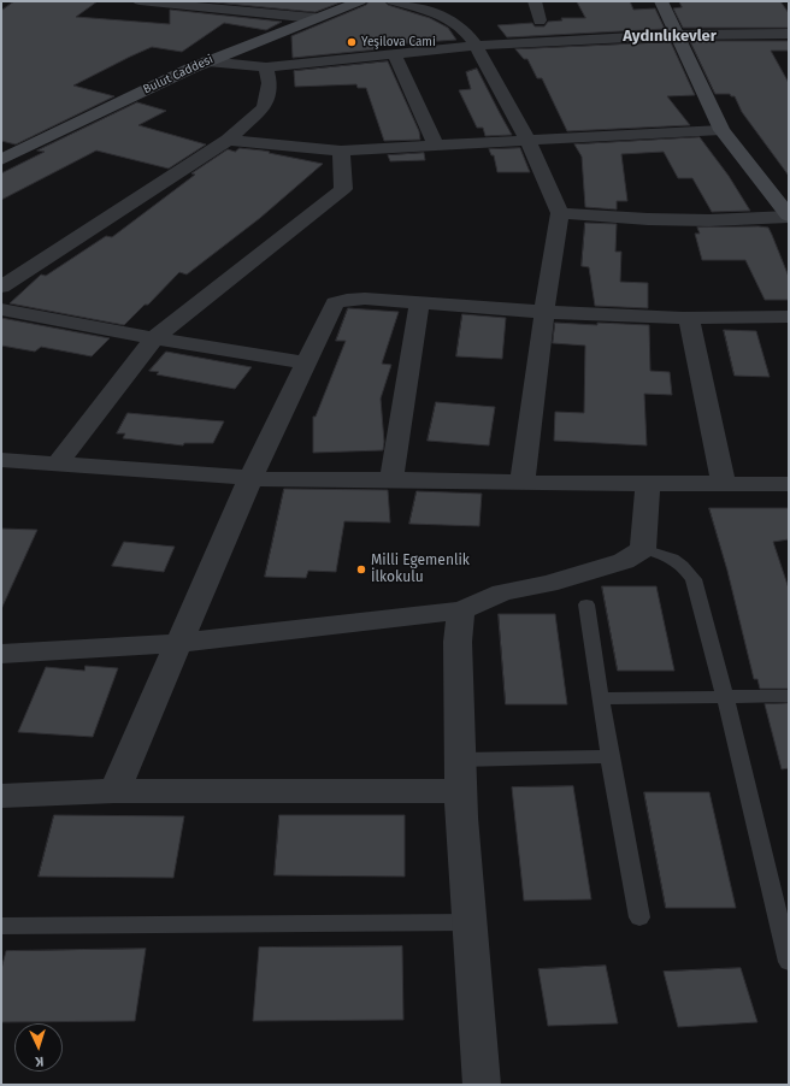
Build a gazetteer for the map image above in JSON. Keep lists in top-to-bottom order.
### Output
{
  "streets": {
    "street": ["Bulut Caddesi"]
  },
  "districts": ["Aydınlıkevler"],
  "places": ["Yeşilova Cami", "Milli Egemenlik İlkokulu"],
  "north": "bottom"
}
